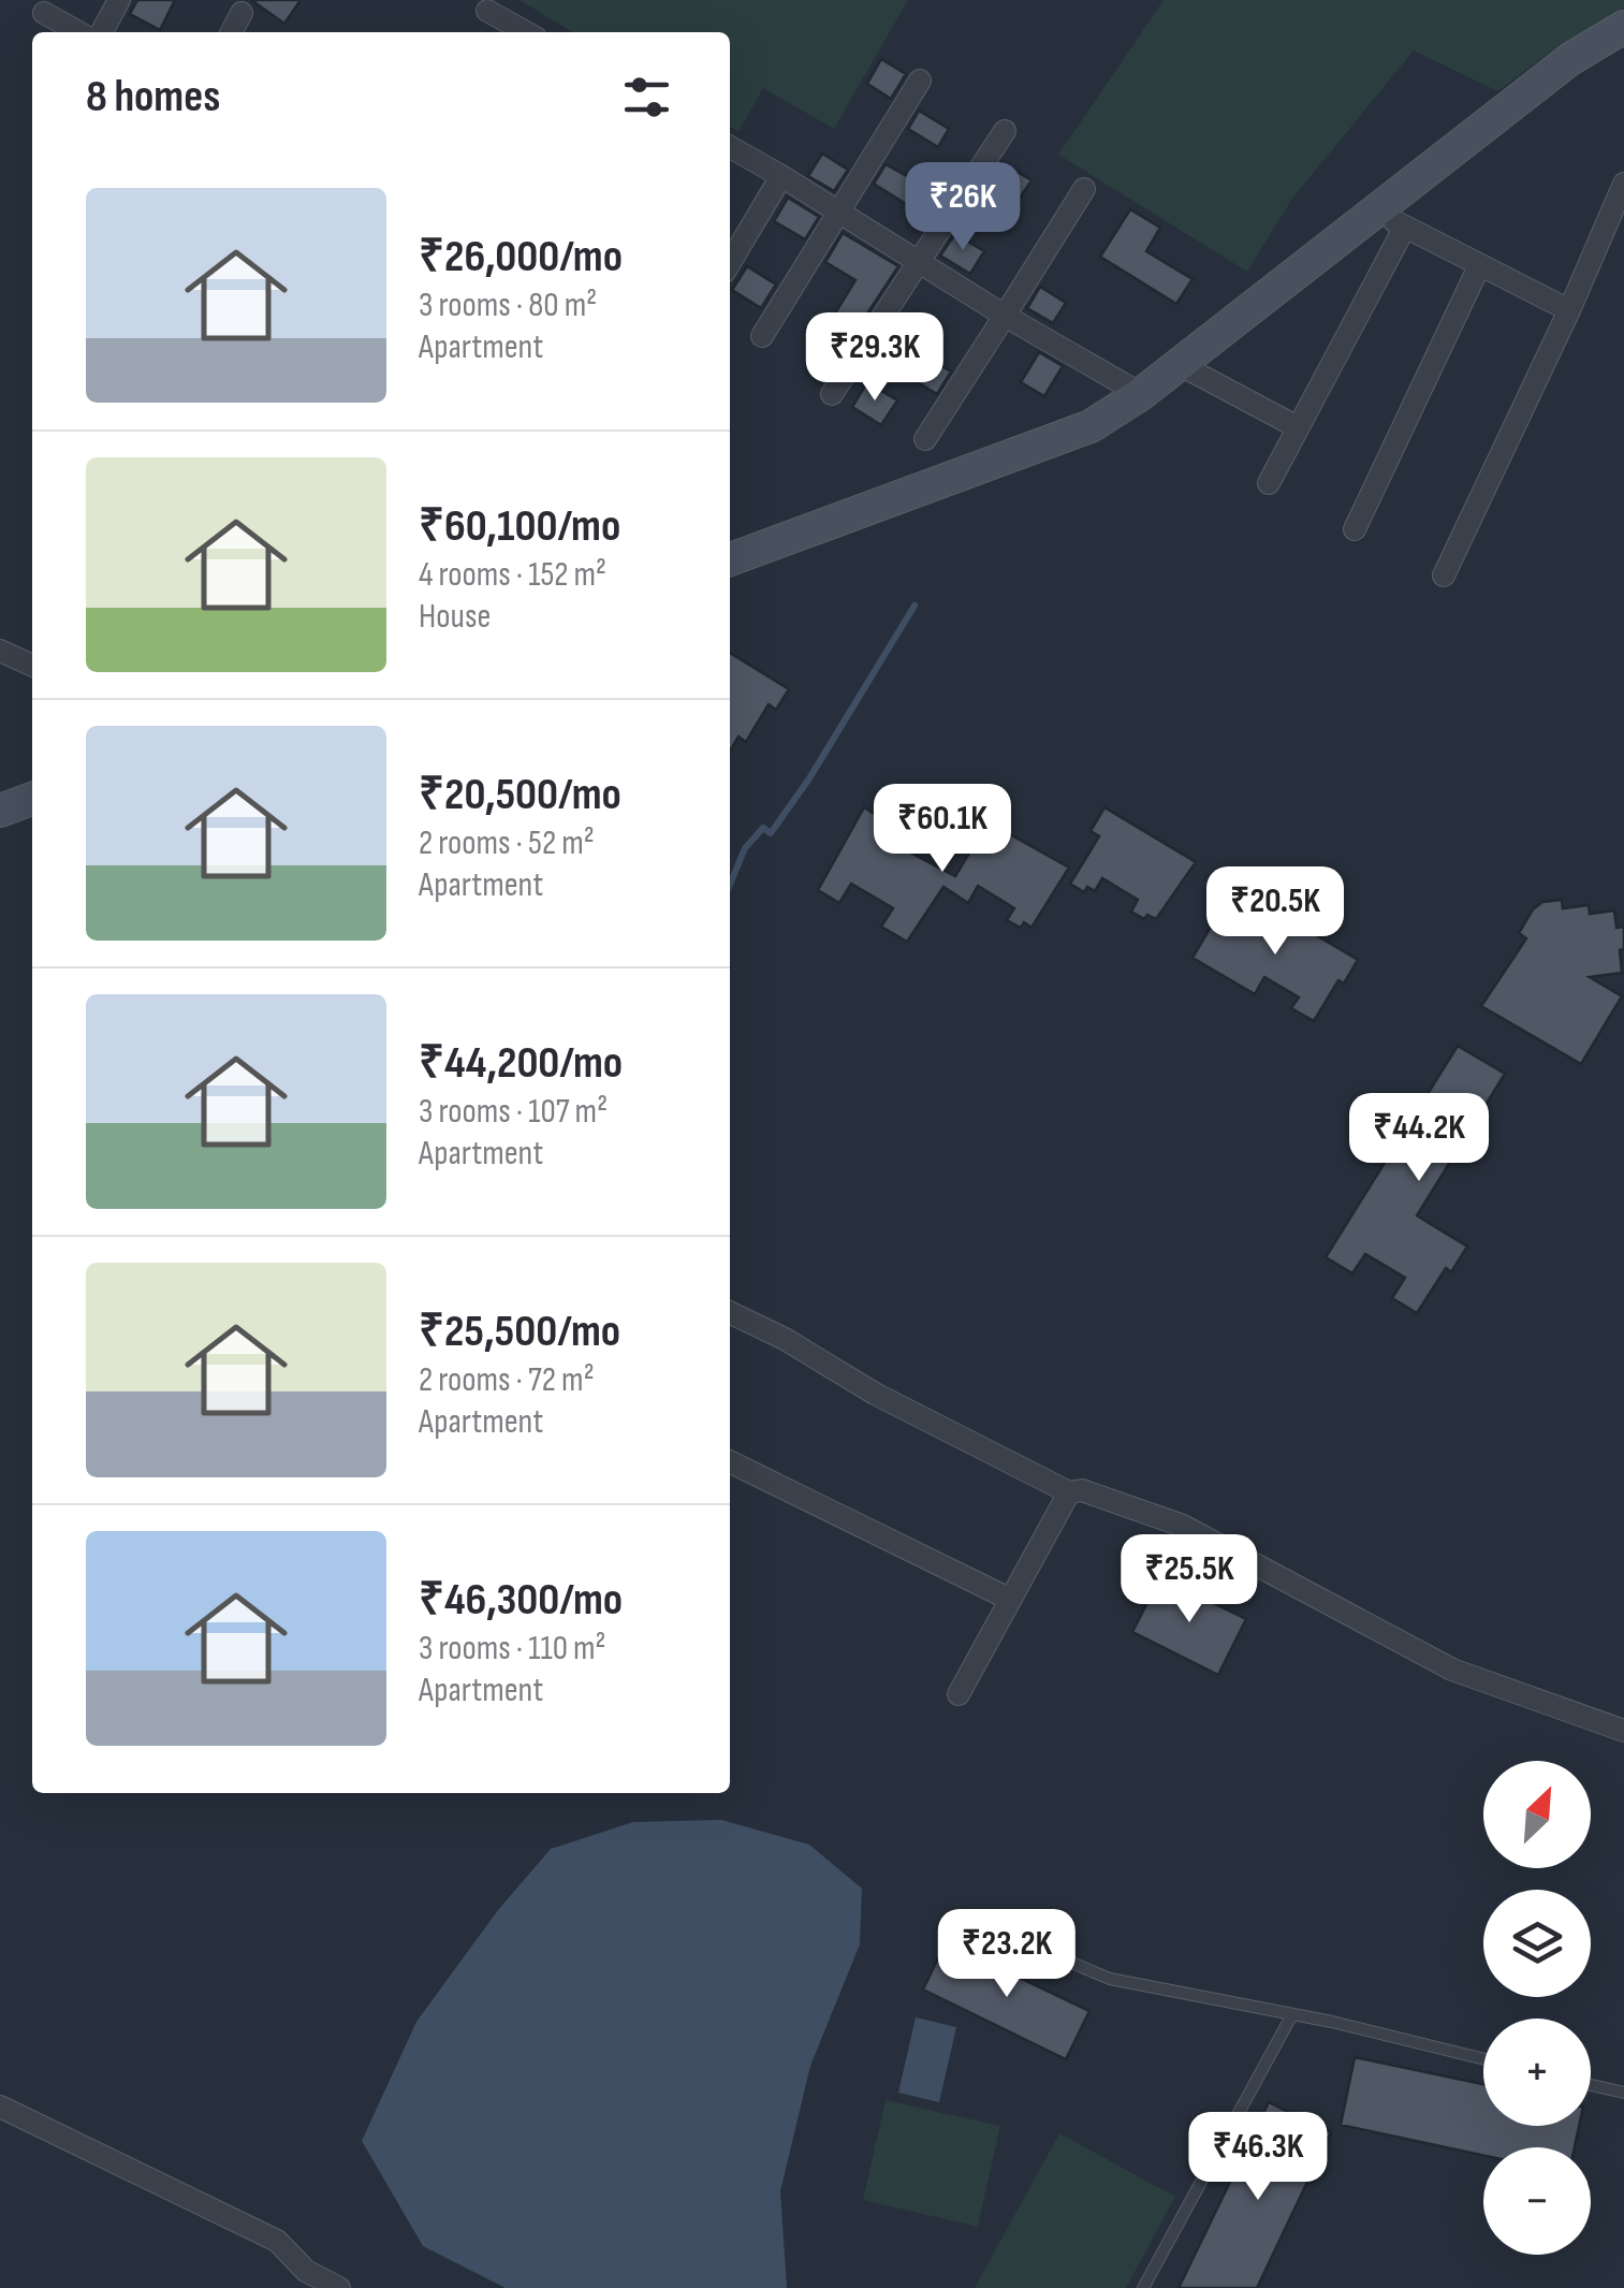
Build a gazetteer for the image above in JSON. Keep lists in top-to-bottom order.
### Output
{
  "north": "top right",
  "page": {
    "heading": "8 homes",
    "list": [
      {
        "name": "₹26,000/mo",
        "note": "3 rooms · 80 m² · Apartment"
      },
      {
        "name": "₹60,100/mo",
        "note": "4 rooms · 152 m² · House"
      },
      {
        "name": "₹20,500/mo",
        "note": "2 rooms · 52 m² · Apartment"
      },
      {
        "name": "₹44,200/mo",
        "note": "3 rooms · 107 m² · Apartment"
      },
      {
        "name": "₹25,500/mo",
        "note": "2 rooms · 72 m² · Apartment"
      },
      {
        "name": "₹46,300/mo",
        "note": "3 rooms · 110 m² · Apartment"
      }
    ],
    "price": [
      "₹26K",
      "₹29.3K",
      "₹60.1K",
      "₹20.5K",
      "₹44.2K",
      "₹25.5K",
      "₹23.2K",
      "₹46.3K"
    ],
    "map_buttons": ["+", "−"]
  }
}
